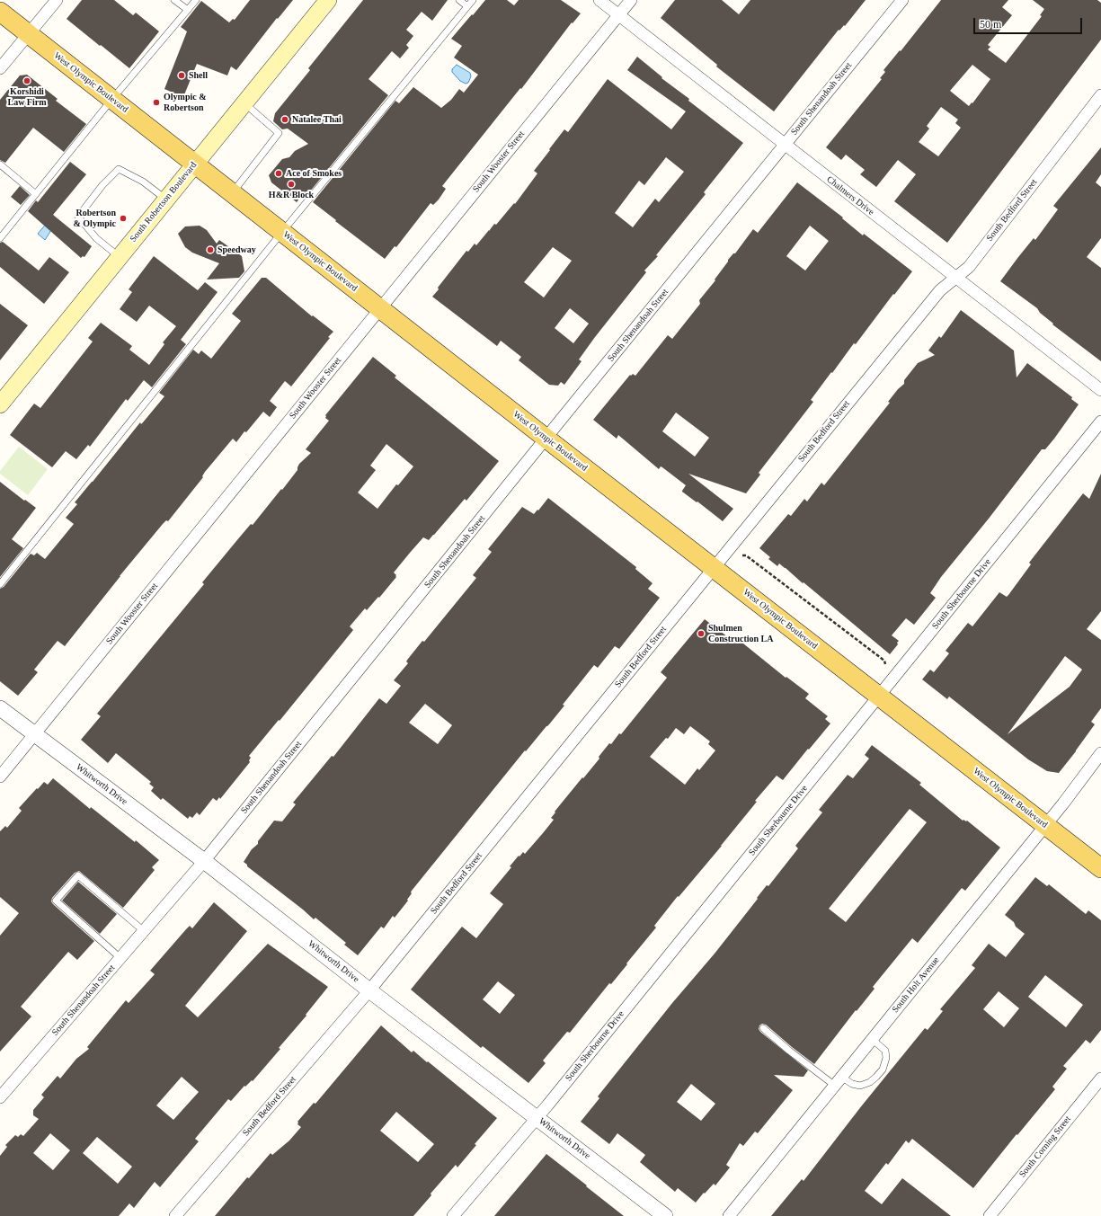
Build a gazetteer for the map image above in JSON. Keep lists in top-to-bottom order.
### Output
{
  "streets": {
    "main road": ["West Olympic Boulevard", "South Robertson Boulevard"],
    "street": [
      "South Shenandoah Street",
      "South Wooster Street",
      "Chalmers Drive",
      "South Bedford Street",
      "South Sherbourne Drive",
      "Whitworth Drive",
      "South Holt Avenue",
      "South Corning Street"
    ]
  },
  "crossings": [
    ["West Olympic Boulevard", "South Shenandoah Street"],
    ["West Olympic Boulevard", "South Wooster Street"],
    ["West Olympic Boulevard", "South Robertson Boulevard"],
    ["West Olympic Boulevard", "South Bedford Street"],
    ["West Olympic Boulevard", "South Sherbourne Drive"],
    ["West Olympic Boulevard", "South Holt Avenue"],
    ["South Shenandoah Street", "Chalmers Drive"],
    ["South Shenandoah Street", "Whitworth Drive"],
    ["South Wooster Street", "Chalmers Drive"],
    ["South Wooster Street", "Whitworth Drive"],
    ["Chalmers Drive", "South Bedford Street"],
    ["South Bedford Street", "Whitworth Drive"],
    ["South Sherbourne Drive", "Whitworth Drive"]
  ],
  "places": [
    "Shell",
    "Korshidi Law Firm",
    "Olympic & Robertson",
    "Natalee Thai",
    "Ace of Smokes",
    "H&R Block",
    "Robertson & Olympic",
    "Speedway",
    "Shulmen Construction LA"
  ],
  "scale_bar": "50 m"
}
